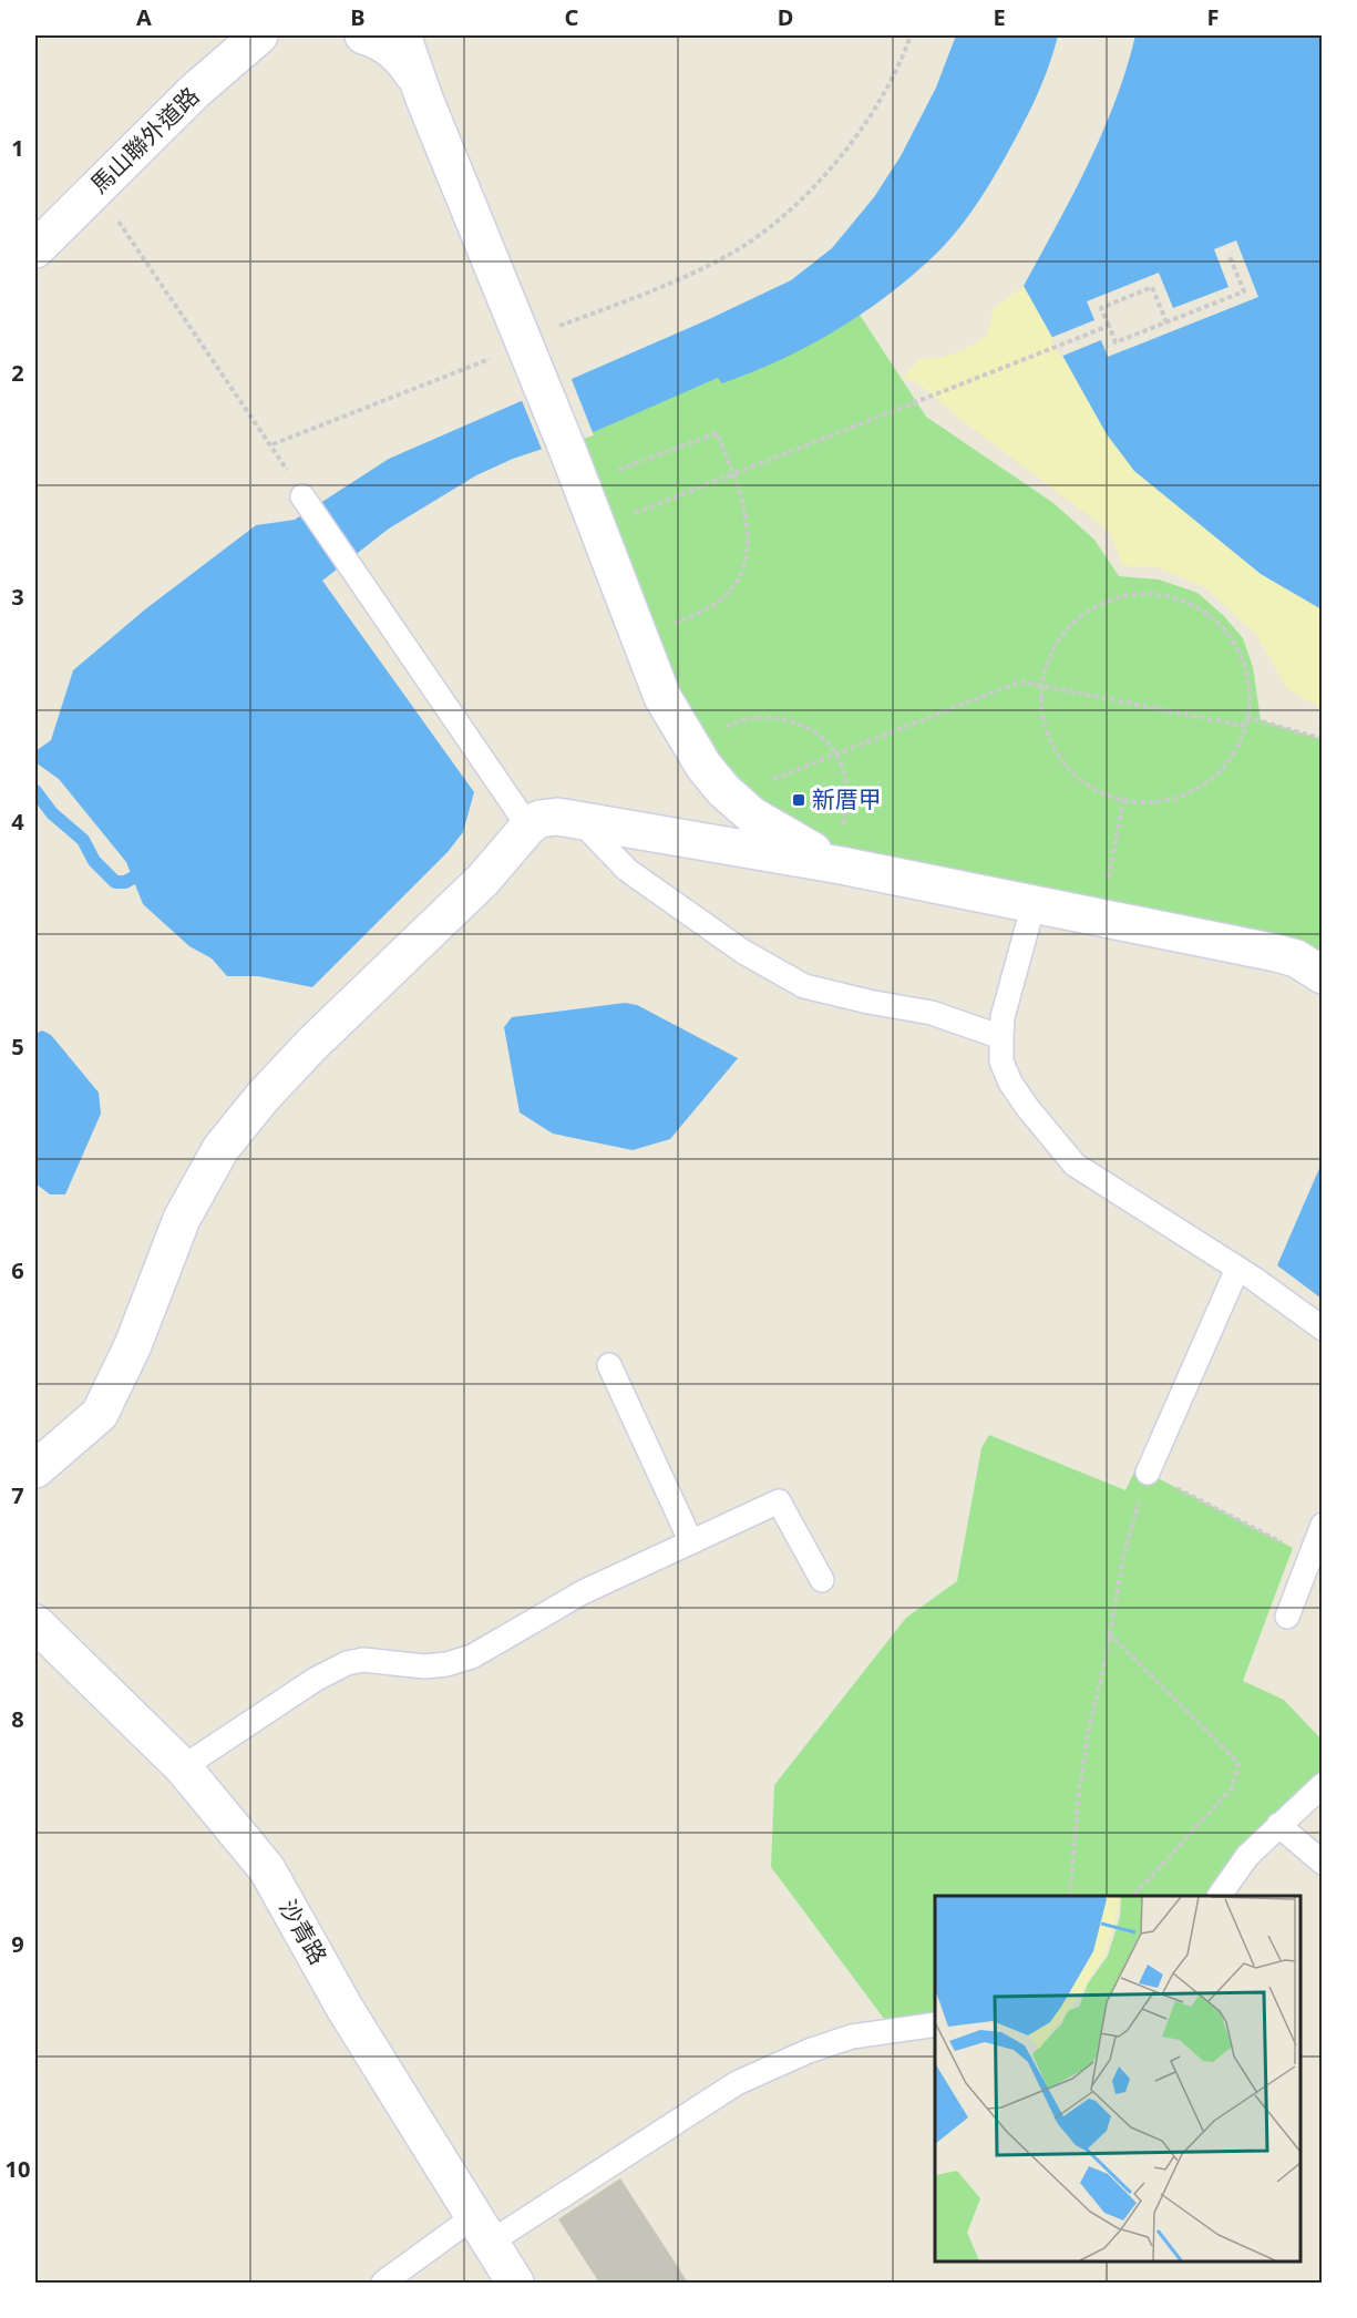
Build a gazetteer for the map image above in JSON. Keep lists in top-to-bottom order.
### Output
{
  "streets": {
    "street": ["馬山聯外道路", "沙青路"]
  },
  "places": {
    "transit": ["新厝甲"]
  },
  "grid": {
    "columns": [
      "A",
      "B",
      "C",
      "D",
      "E",
      "F"
    ],
    "rows": [
      "1",
      "2",
      "3",
      "4",
      "5",
      "6",
      "7",
      "8",
      "9",
      "10"
    ]
  }
}
